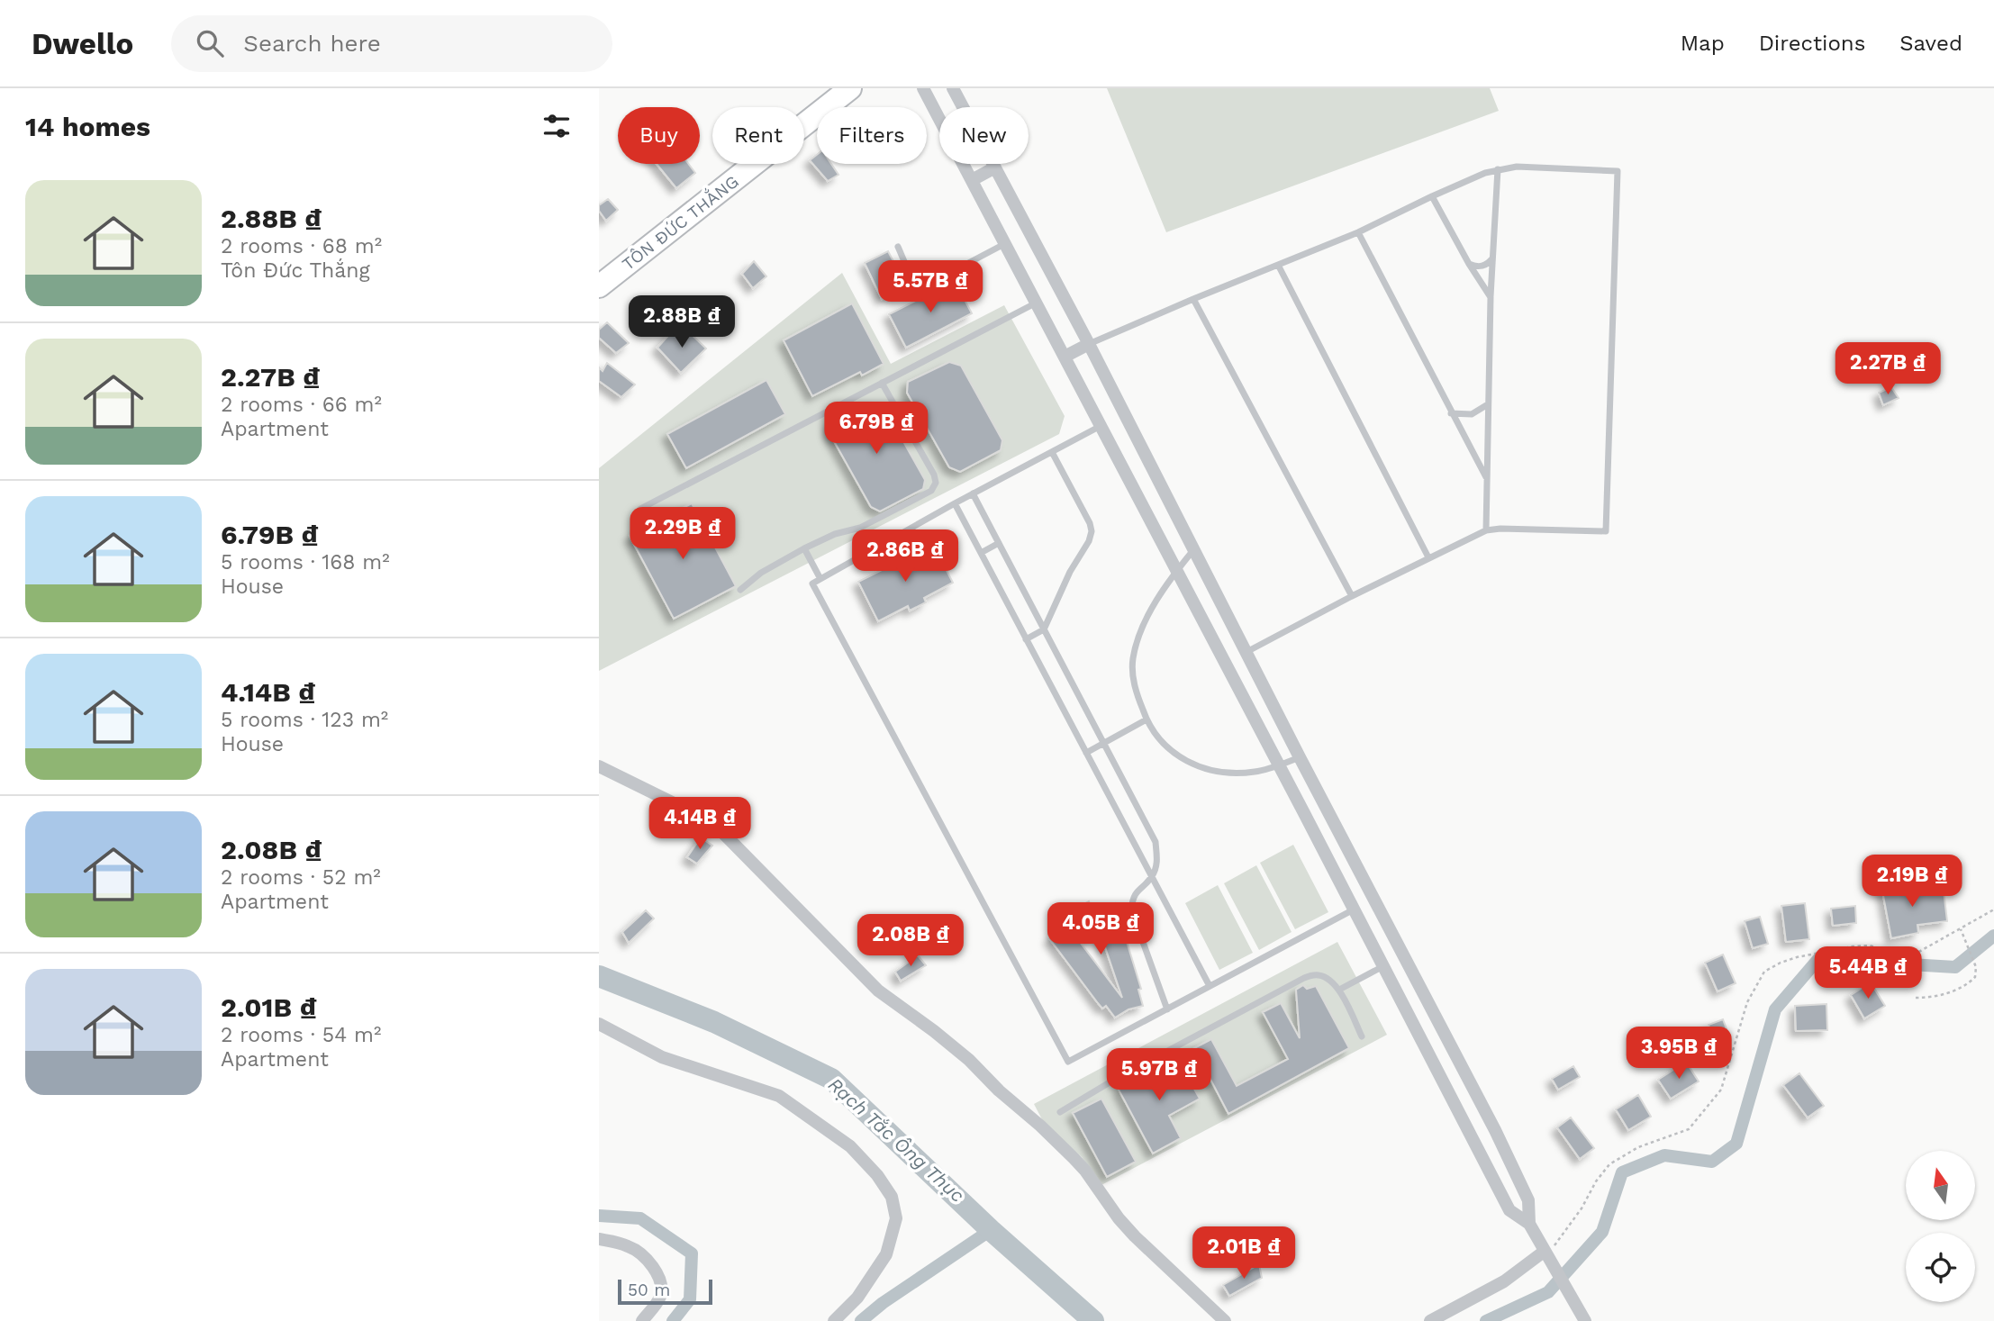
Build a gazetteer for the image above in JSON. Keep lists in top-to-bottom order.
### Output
{
  "streets": {
    "highway": ["TÔN ĐỨC THẮNG"]
  },
  "water": ["Rạch Tắc Ông Thục"],
  "scale_bar": "50 m",
  "north": "top",
  "page": {
    "header": "Dwello",
    "search": "Search here",
    "nav": ["Map", "Directions", "Saved"],
    "heading": "14 homes",
    "chip": [
      "Buy",
      "Rent",
      "Filters",
      "New"
    ],
    "list": [
      {
        "name": "2.88B ₫",
        "note": "2 rooms · 68 m² · Tôn Đức Thắng"
      },
      {
        "name": "2.27B ₫",
        "note": "2 rooms · 66 m² · Apartment"
      },
      {
        "name": "6.79B ₫",
        "note": "5 rooms · 168 m² · House"
      },
      {
        "name": "4.14B ₫",
        "note": "5 rooms · 123 m² · House"
      },
      {
        "name": "2.08B ₫",
        "note": "2 rooms · 52 m² · Apartment"
      },
      {
        "name": "2.01B ₫",
        "note": "2 rooms · 54 m² · Apartment"
      }
    ],
    "price": [
      "5.57B ₫",
      "2.88B ₫",
      "2.27B ₫",
      "6.79B ₫",
      "2.29B ₫",
      "2.86B ₫",
      "4.14B ₫",
      "2.19B ₫",
      "4.05B ₫",
      "2.08B ₫",
      "5.44B ₫",
      "3.95B ₫",
      "5.97B ₫",
      "2.01B ₫"
    ],
    "scale": "50 m"
  }
}
